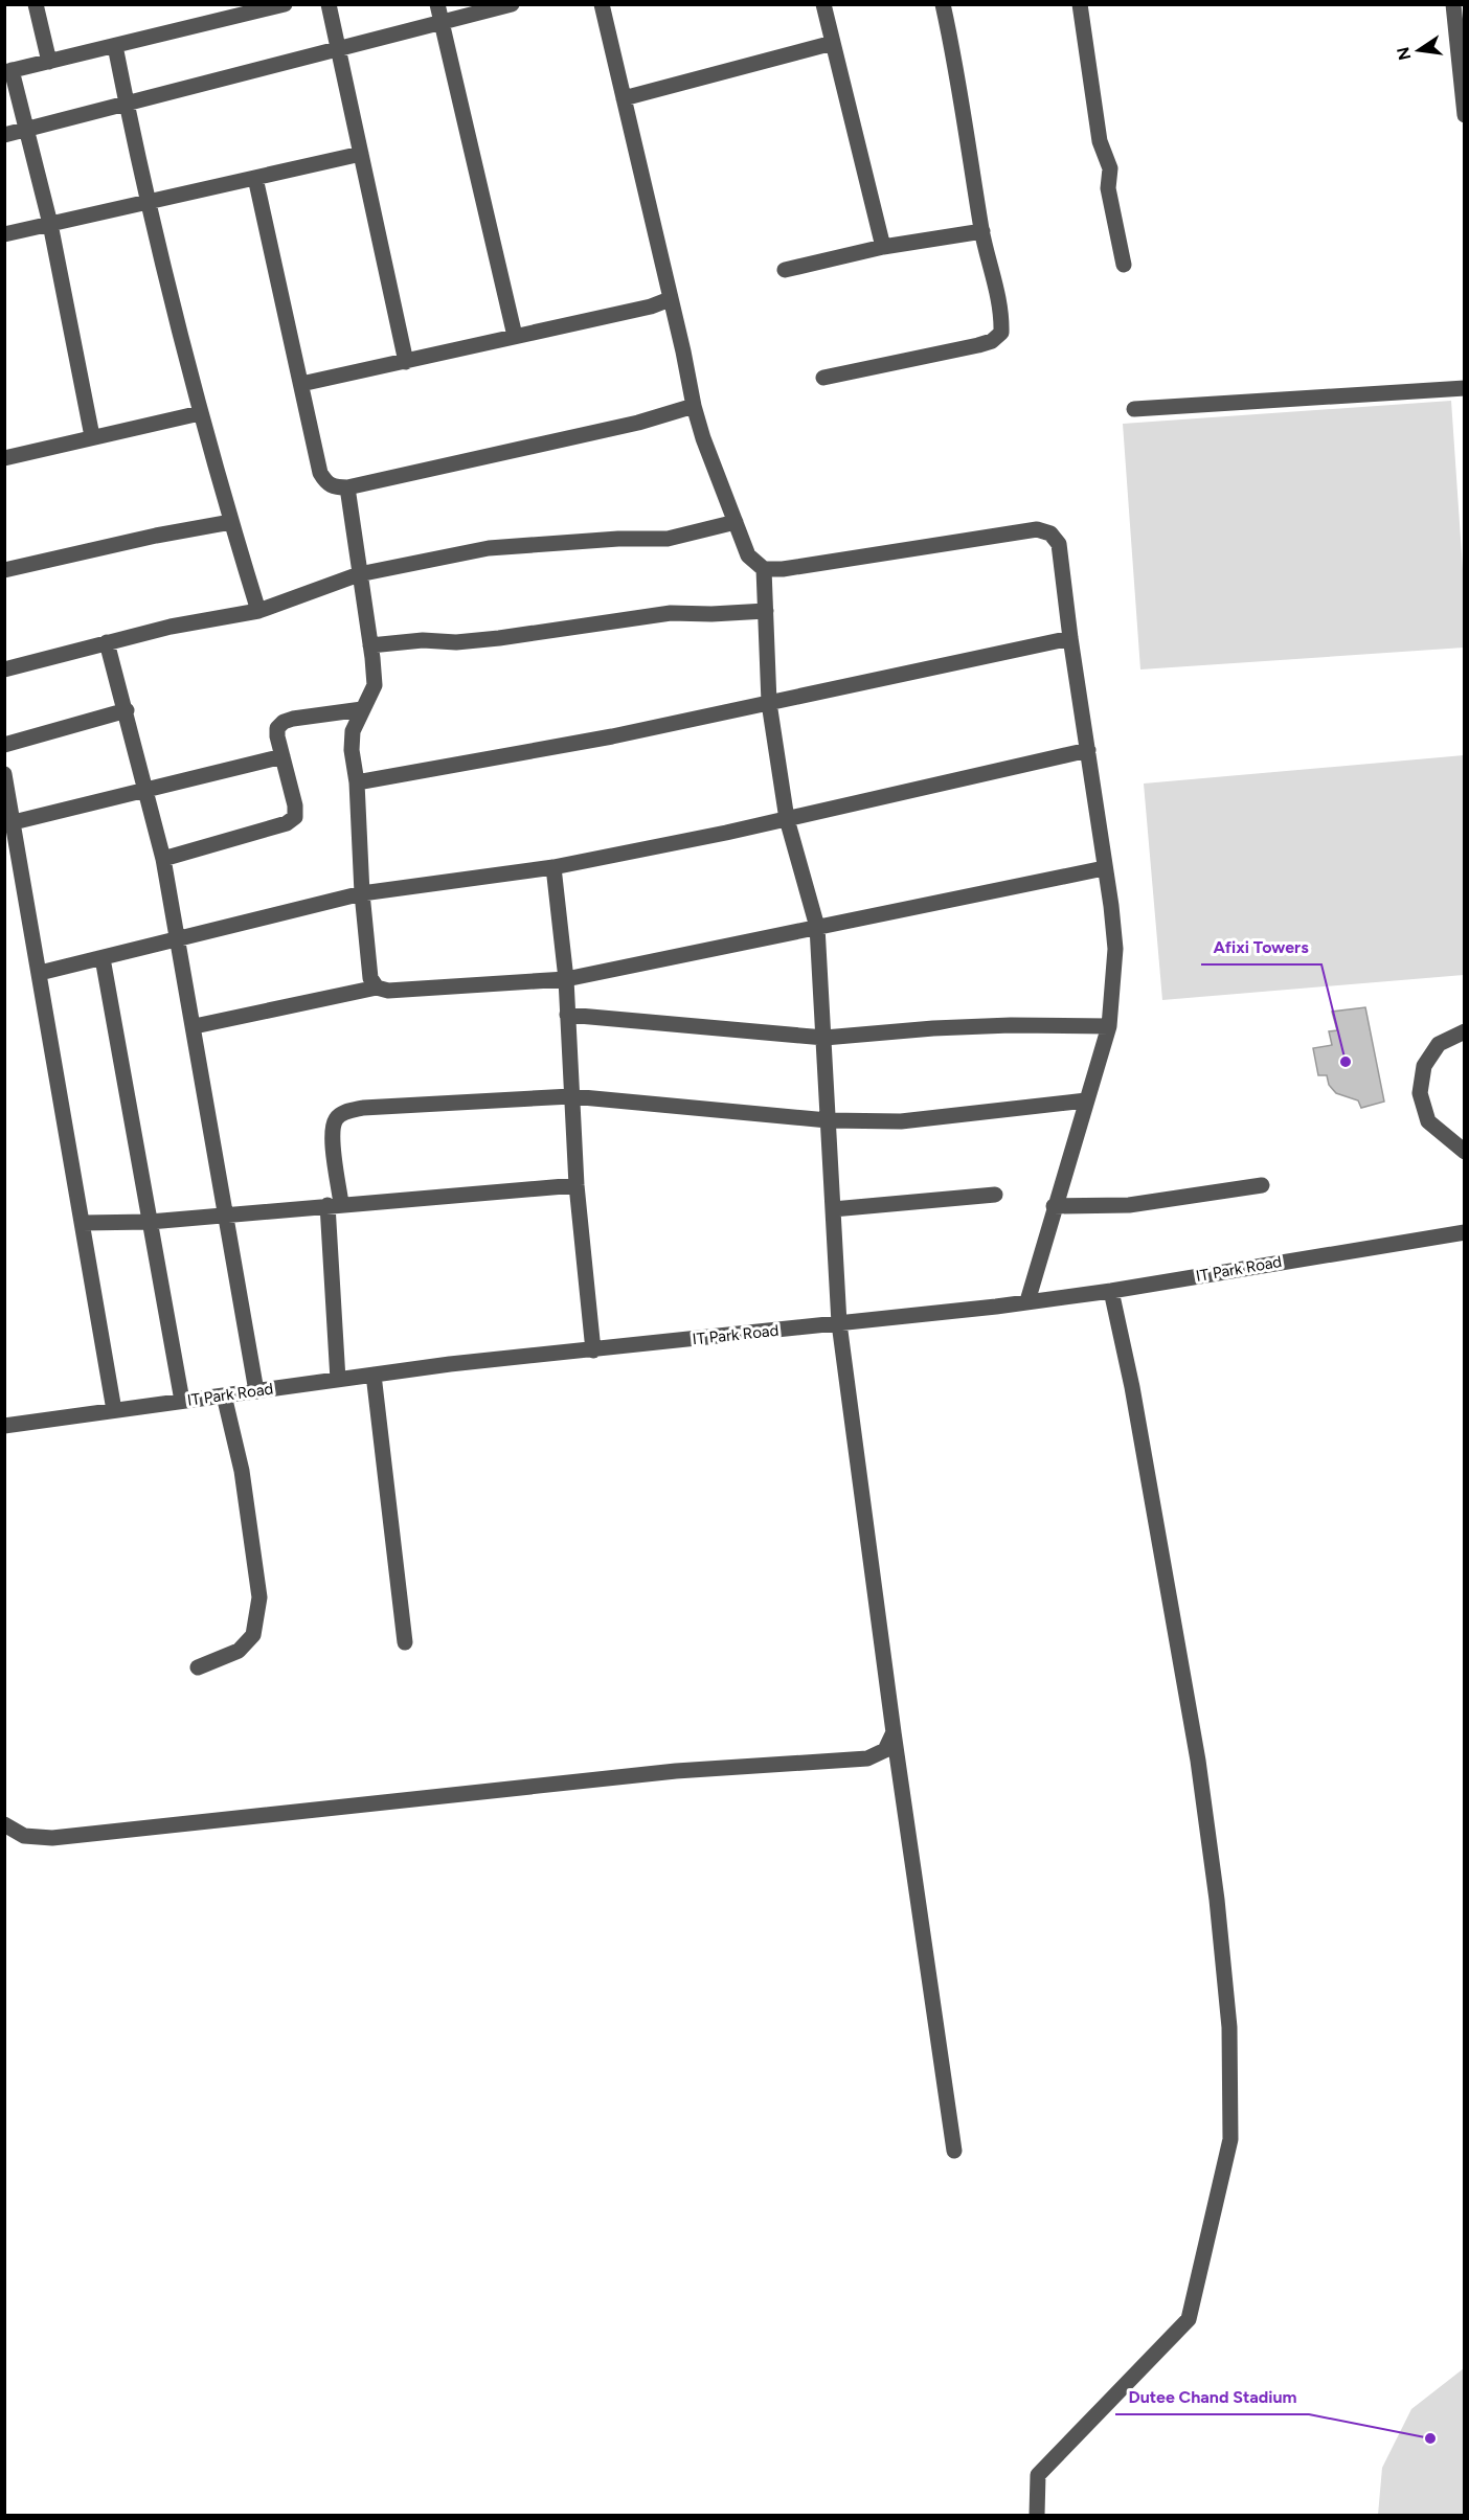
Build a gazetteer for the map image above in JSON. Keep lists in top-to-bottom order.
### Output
{
  "streets": {
    "street": ["IT Park Road"]
  },
  "places": ["Afixi Towers", "Dutee Chand Stadium"],
  "north": "left"
}
